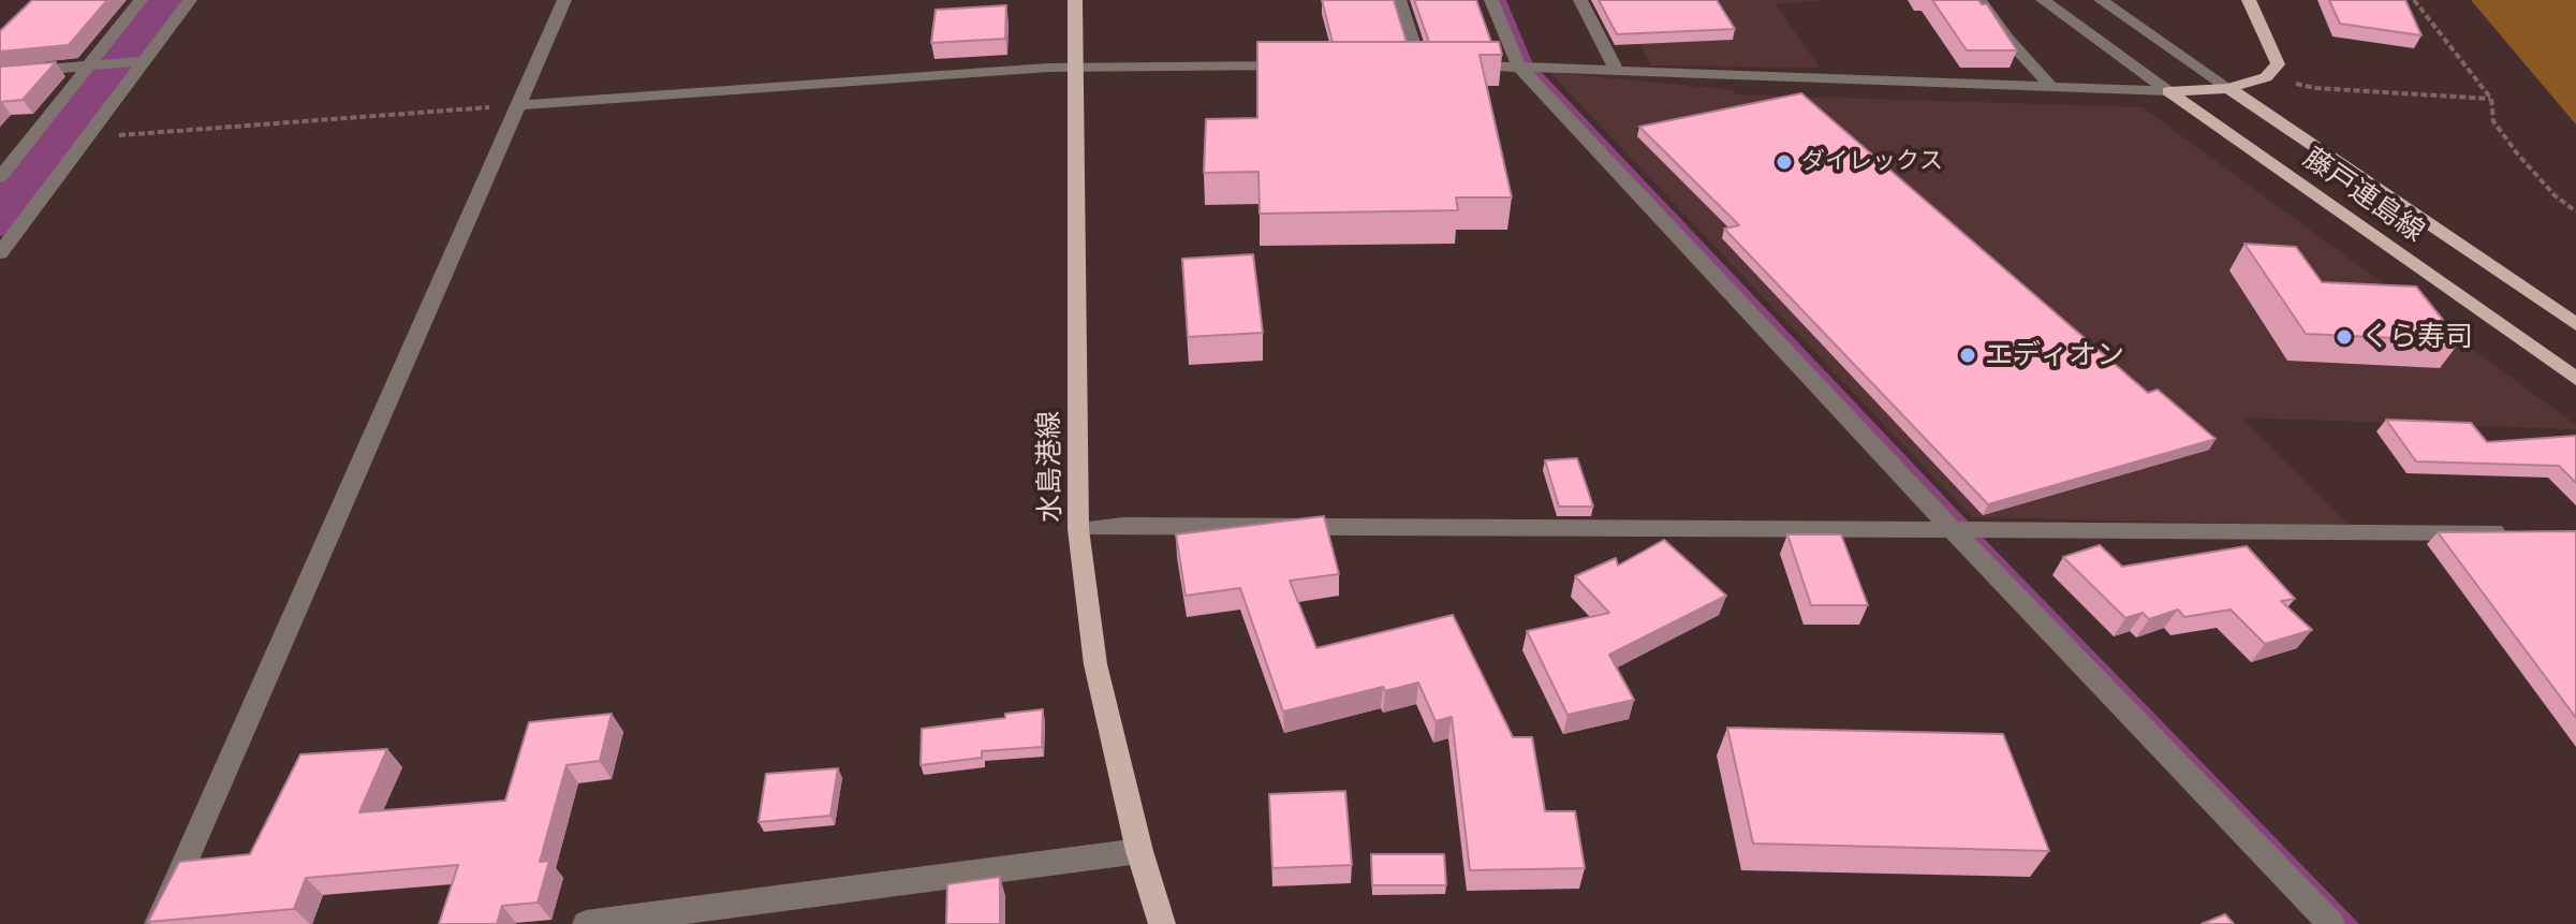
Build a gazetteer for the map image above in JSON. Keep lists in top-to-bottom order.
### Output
{
  "streets": {
    "main road": ["藤戸連島線", "水島港線"]
  },
  "places": ["ダイレックス", "くら寿司", "エディオン"]
}
